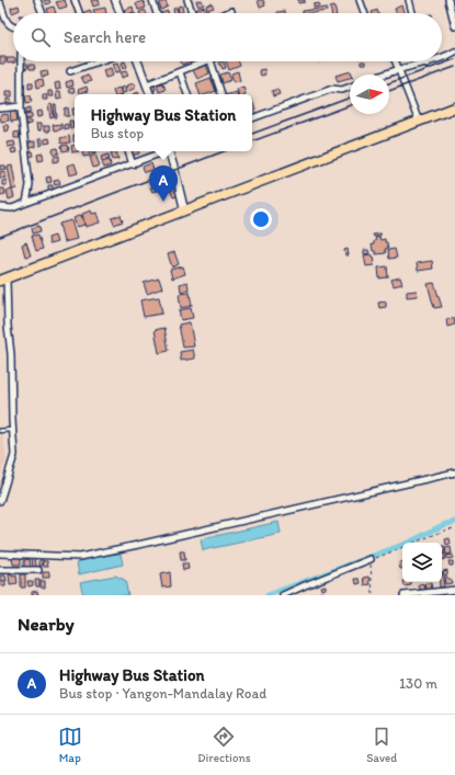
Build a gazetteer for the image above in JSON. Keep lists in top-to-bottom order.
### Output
{
  "north": "right",
  "page": {
    "search": "Search here",
    "popup": ["Highway Bus Station", "Bus stop"],
    "pins": "A",
    "heading": "Nearby",
    "list": [
      {
        "mark": "A",
        "name": "Highway Bus Station",
        "note": "Bus stop · Yangon-Mandalay Road",
        "value": "130 m"
      }
    ],
    "nav": ["Map", "Directions", "Saved"]
  }
}
